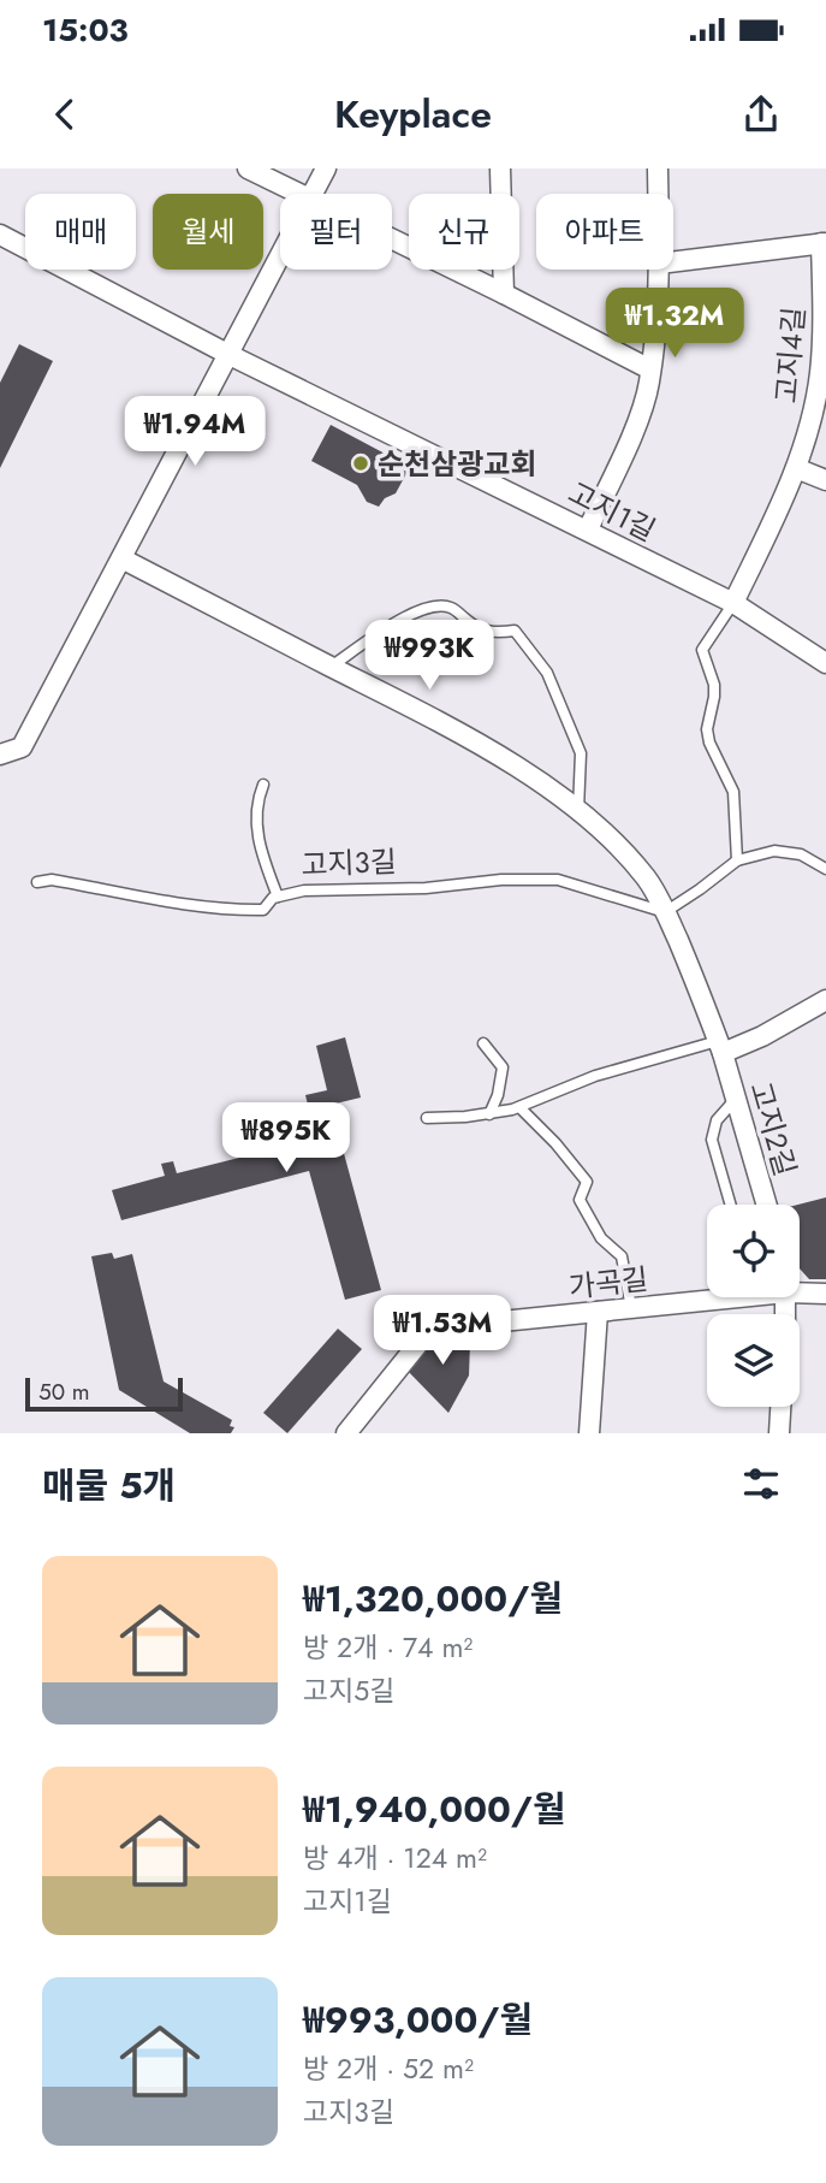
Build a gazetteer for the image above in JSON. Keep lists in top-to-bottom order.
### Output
{
  "streets": {
    "street": [
      "고지4길",
      "고지1길",
      "고지2길",
      "가곡길"
    ],
    "lane": ["고지3길"]
  },
  "crossings": [
    ["고지4길", "고지1길"],
    ["고지3길", "고지2길"]
  ],
  "places": ["순천삼광교회"],
  "scale_bar": "50 m",
  "page": {
    "status": "15:03",
    "header": "Keyplace",
    "chip": [
      "매매",
      "월세",
      "필터",
      "신규",
      "아파트"
    ],
    "price": [
      "₩1.32M",
      "₩1.94M",
      "₩993K",
      "₩895K",
      "₩1.53M"
    ],
    "scale": "50 m",
    "heading": "매물 5개",
    "list": [
      {
        "name": "₩1,320,000/월",
        "note": "방 2개 · 74 m² · 고지5길"
      },
      {
        "name": "₩1,940,000/월",
        "note": "방 4개 · 124 m² · 고지1길"
      },
      {
        "name": "₩993,000/월",
        "note": "방 2개 · 52 m² · 고지3길"
      }
    ]
  }
}
